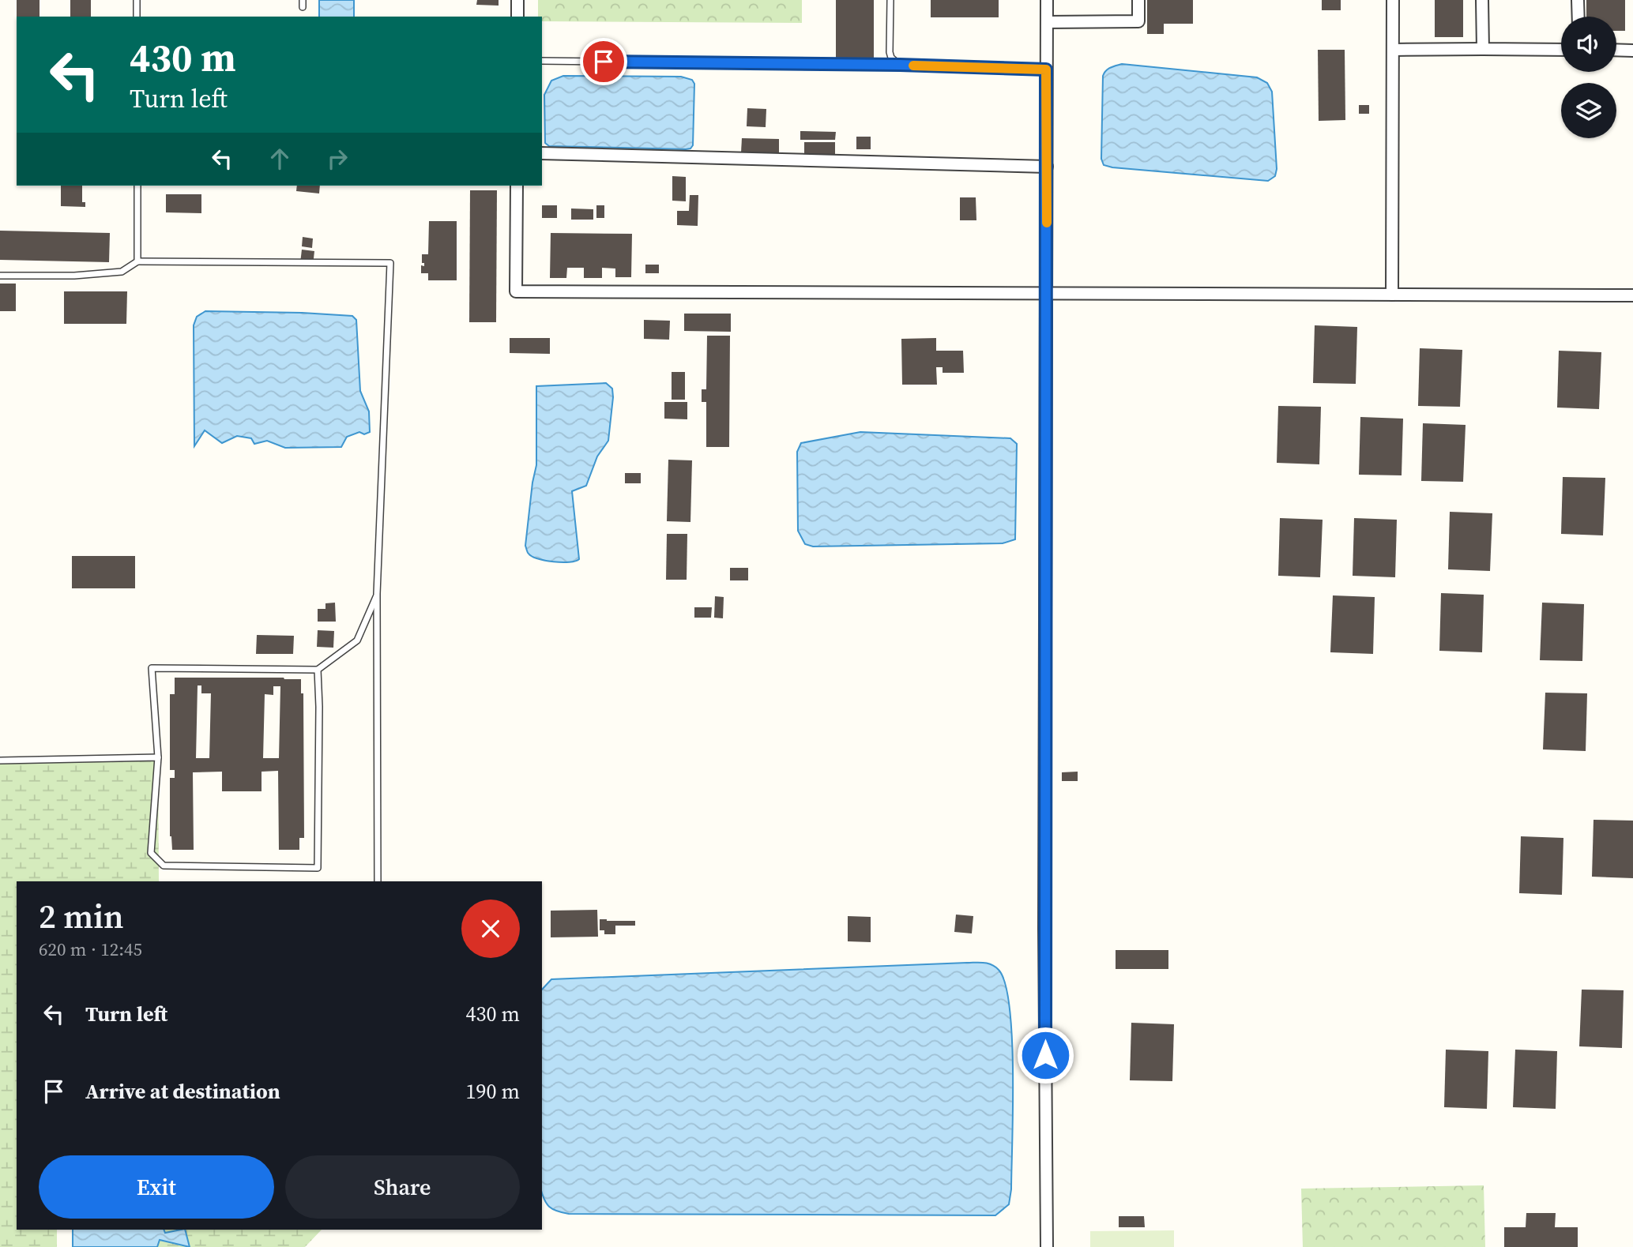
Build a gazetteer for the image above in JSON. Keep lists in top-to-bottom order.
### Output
{
  "page": {
    "turn": ["430 m", "Turn left"],
    "heading": ["2 min", "620 m · 12:45"],
    "list": [
      {
        "name": "Turn left",
        "value": "430 m"
      },
      {
        "name": "Arrive at destination",
        "value": "190 m"
      }
    ],
    "buttons": ["Exit", "Share"]
  }
}
